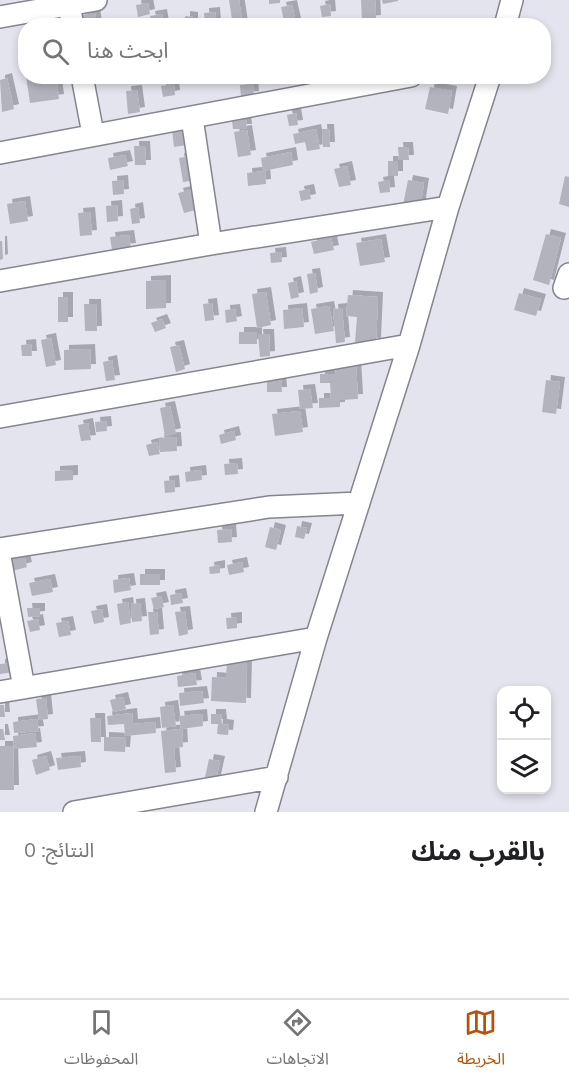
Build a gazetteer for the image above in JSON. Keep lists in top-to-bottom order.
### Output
{
  "page": {
    "search": "ابحث هنا",
    "heading": ["بالقرب منك", "النتائج: 0"],
    "nav": ["الخريطة", "الاتجاهات", "المحفوظات"]
  }
}
